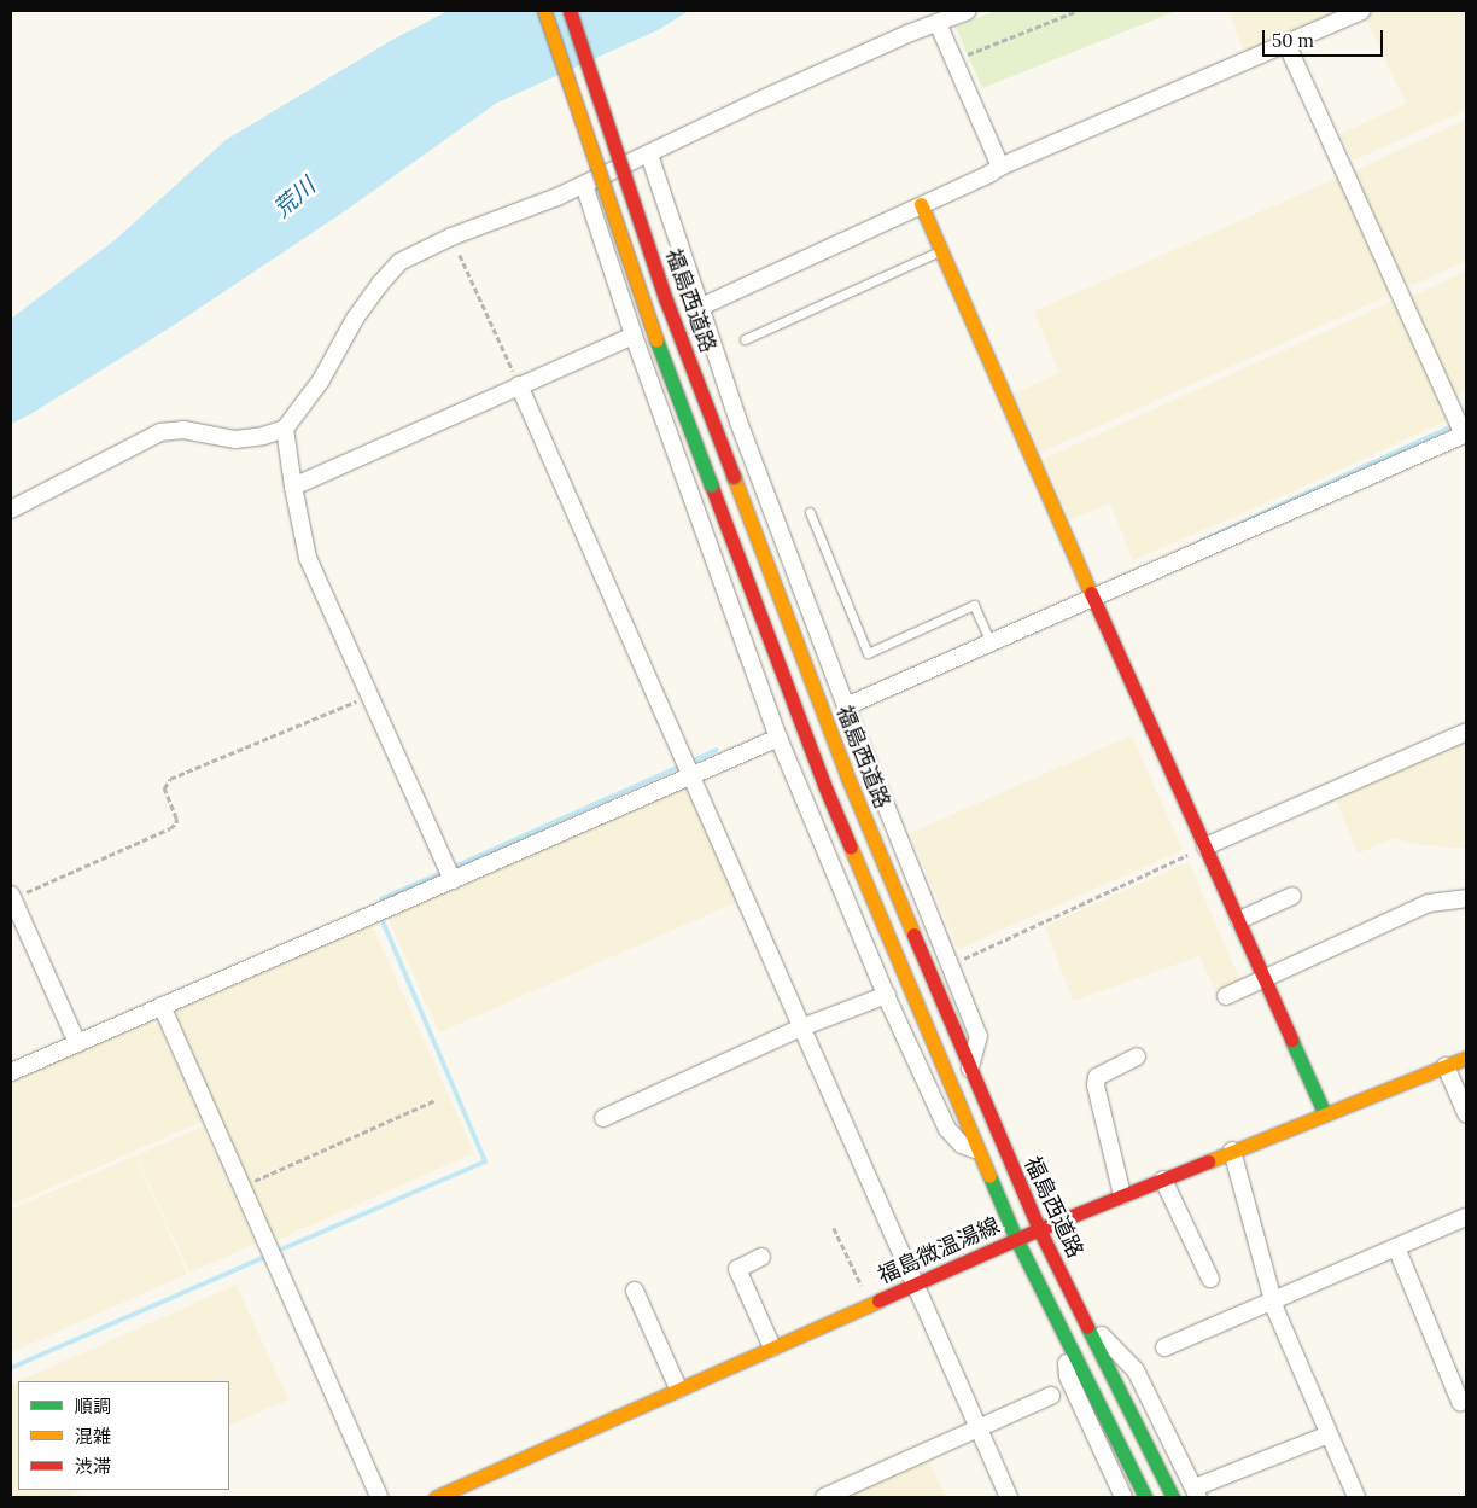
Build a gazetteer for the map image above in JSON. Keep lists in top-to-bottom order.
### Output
{
  "streets": {
    "main road": ["福島西道路", "福島微温湯線"]
  },
  "crossings": [
    ["福島西道路", "福島微温湯線"]
  ],
  "water": ["荒川"],
  "legend": ["順調", "混雑", "渋滞"],
  "scale_bar": "50 m"
}
